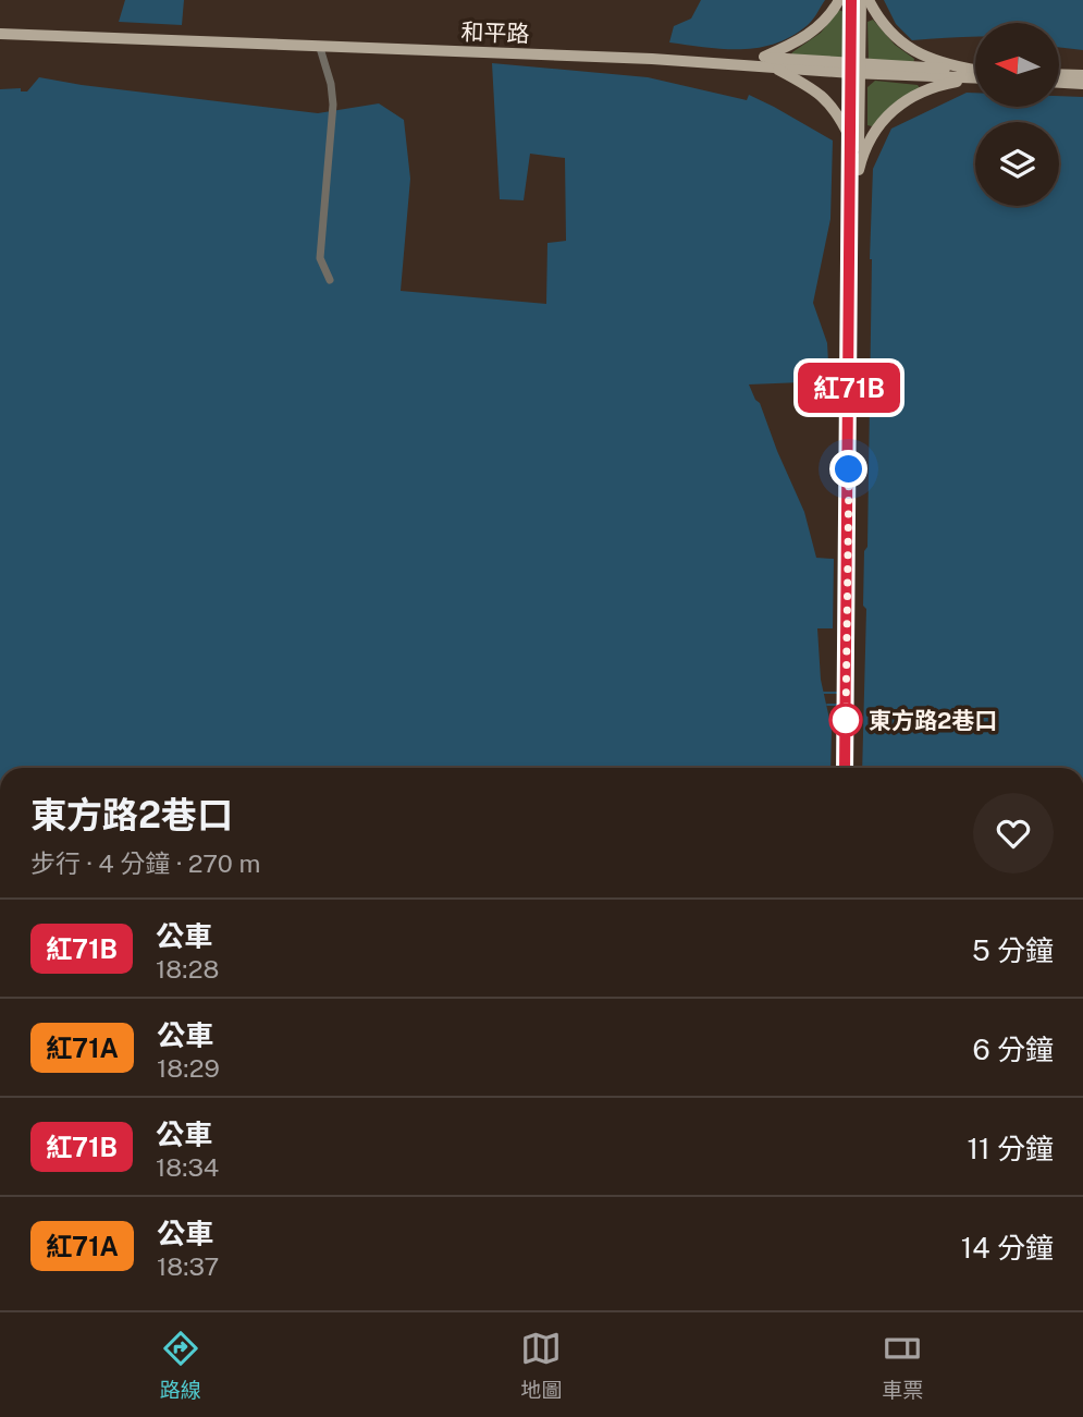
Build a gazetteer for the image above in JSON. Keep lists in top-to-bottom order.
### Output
{
  "streets": {
    "main road": ["和平路"]
  },
  "places": ["東方路2巷口"],
  "lines": ["bus line 紅71B"],
  "north": "left",
  "page": {
    "on_map": "紅71B",
    "heading": ["東方路2巷口", "步行 · 4 分鐘 · 270 m"],
    "list": [
      {
        "mark": "紅71B",
        "name": "公車",
        "note": "18:28",
        "value": "5 分鐘"
      },
      {
        "mark": "紅71A",
        "name": "公車",
        "note": "18:29",
        "value": "6 分鐘"
      },
      {
        "mark": "紅71B",
        "name": "公車",
        "note": "18:34",
        "value": "11 分鐘"
      },
      {
        "mark": "紅71A",
        "name": "公車",
        "note": "18:37",
        "value": "14 分鐘"
      }
    ],
    "tabs": ["路線", "地圖", "車票"]
  }
}
